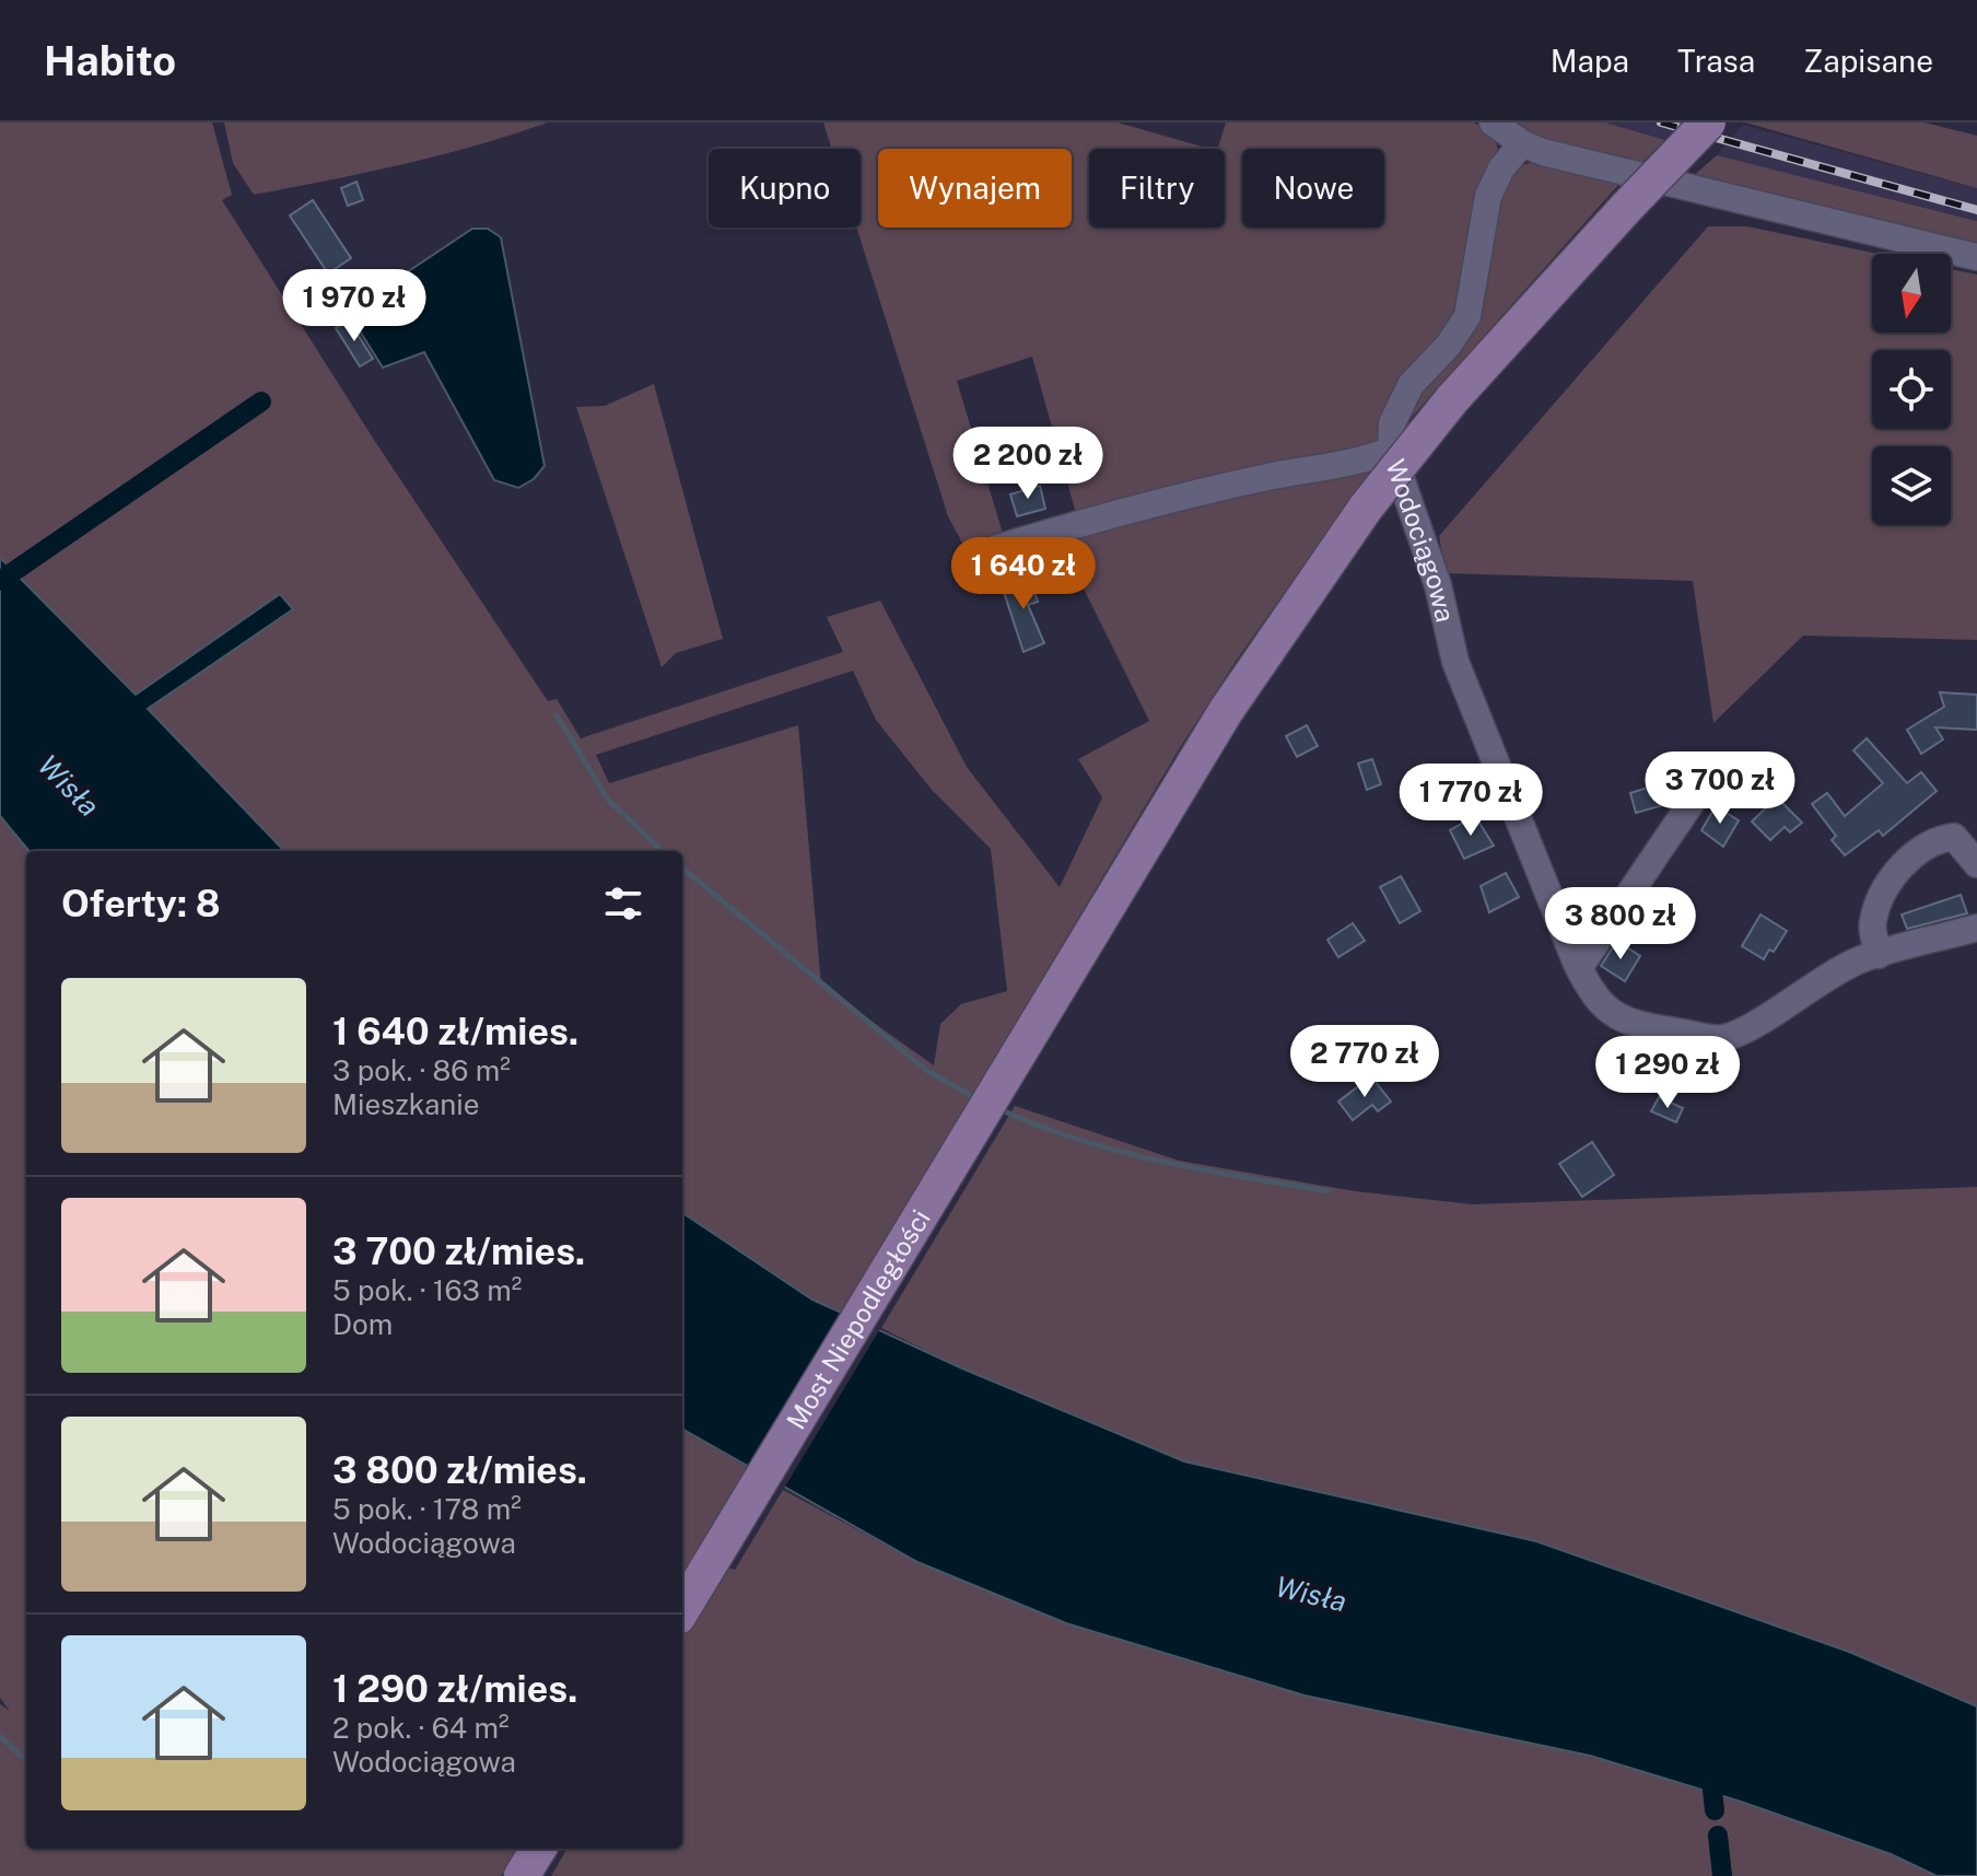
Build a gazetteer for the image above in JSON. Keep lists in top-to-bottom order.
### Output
{
  "streets": {
    "main road": ["Most Niepodległości"],
    "street": ["Wodociągowa"]
  },
  "water": ["Wisła"],
  "north": "bottom",
  "page": {
    "header": "Habito",
    "nav": ["Mapa", "Trasa", "Zapisane"],
    "chip": [
      "Kupno",
      "Wynajem",
      "Filtry",
      "Nowe"
    ],
    "price": [
      "1 970 zł",
      "2 200 zł",
      "1 640 zł",
      "3 700 zł",
      "1 770 zł",
      "3 800 zł",
      "2 770 zł",
      "1 290 zł"
    ],
    "heading": "Oferty: 8",
    "list": [
      {
        "name": "1 640 zł/mies.",
        "note": "3 pok. · 86 m² · Mieszkanie"
      },
      {
        "name": "3 700 zł/mies.",
        "note": "5 pok. · 163 m² · Dom"
      },
      {
        "name": "3 800 zł/mies.",
        "note": "5 pok. · 178 m² · Wodociągowa"
      },
      {
        "name": "1 290 zł/mies.",
        "note": "2 pok. · 64 m² · Wodociągowa"
      }
    ]
  }
}
